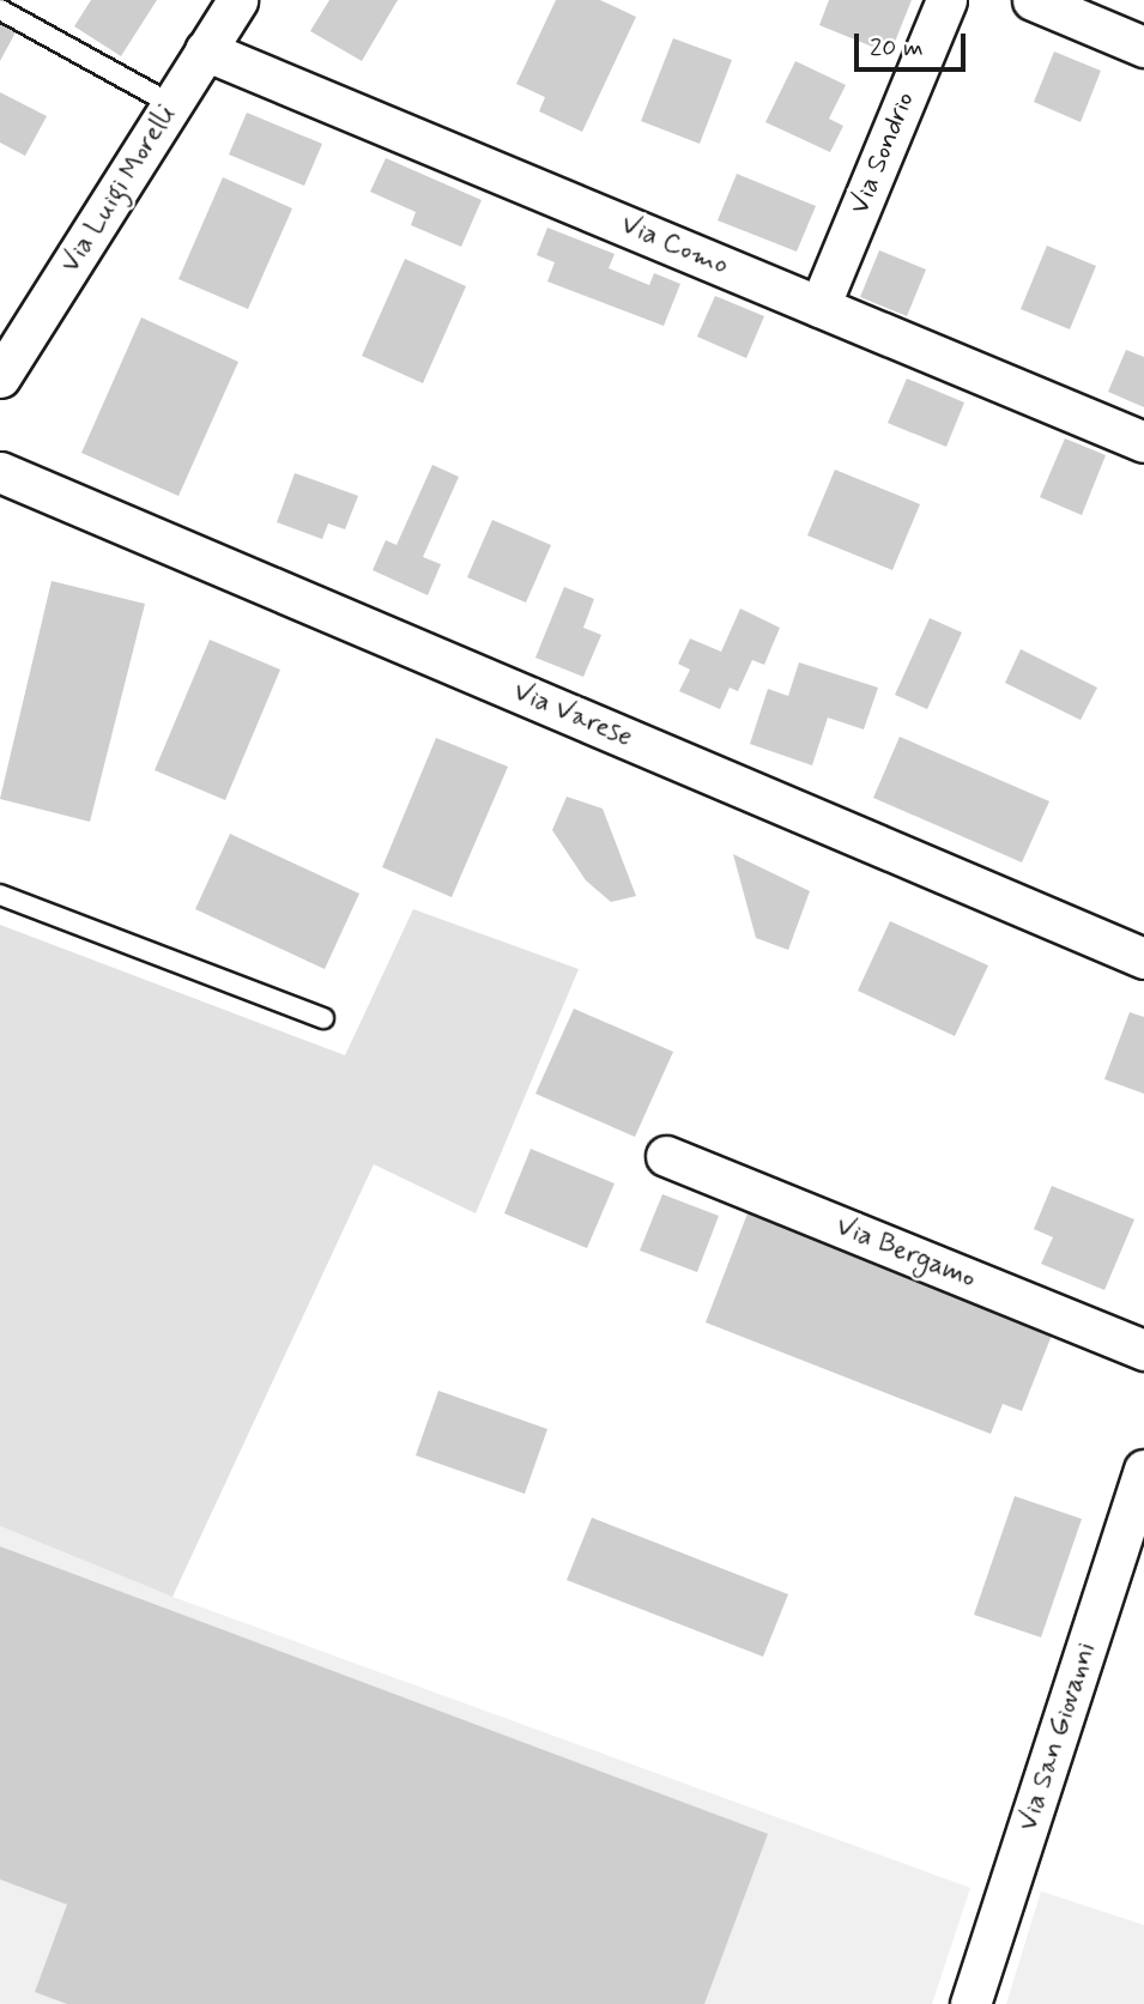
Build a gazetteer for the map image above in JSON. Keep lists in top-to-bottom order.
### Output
{
  "streets": {
    "street": [
      "Via Sondrio",
      "Via Luigi Morelli",
      "Via Como",
      "Via Varese",
      "Via Bergamo",
      "Via San Giovanni"
    ]
  },
  "crossings": [
    ["Via Sondrio", "Via Como"],
    ["Via Luigi Morelli", "Via Como"]
  ],
  "scale_bar": "20 m"
}
